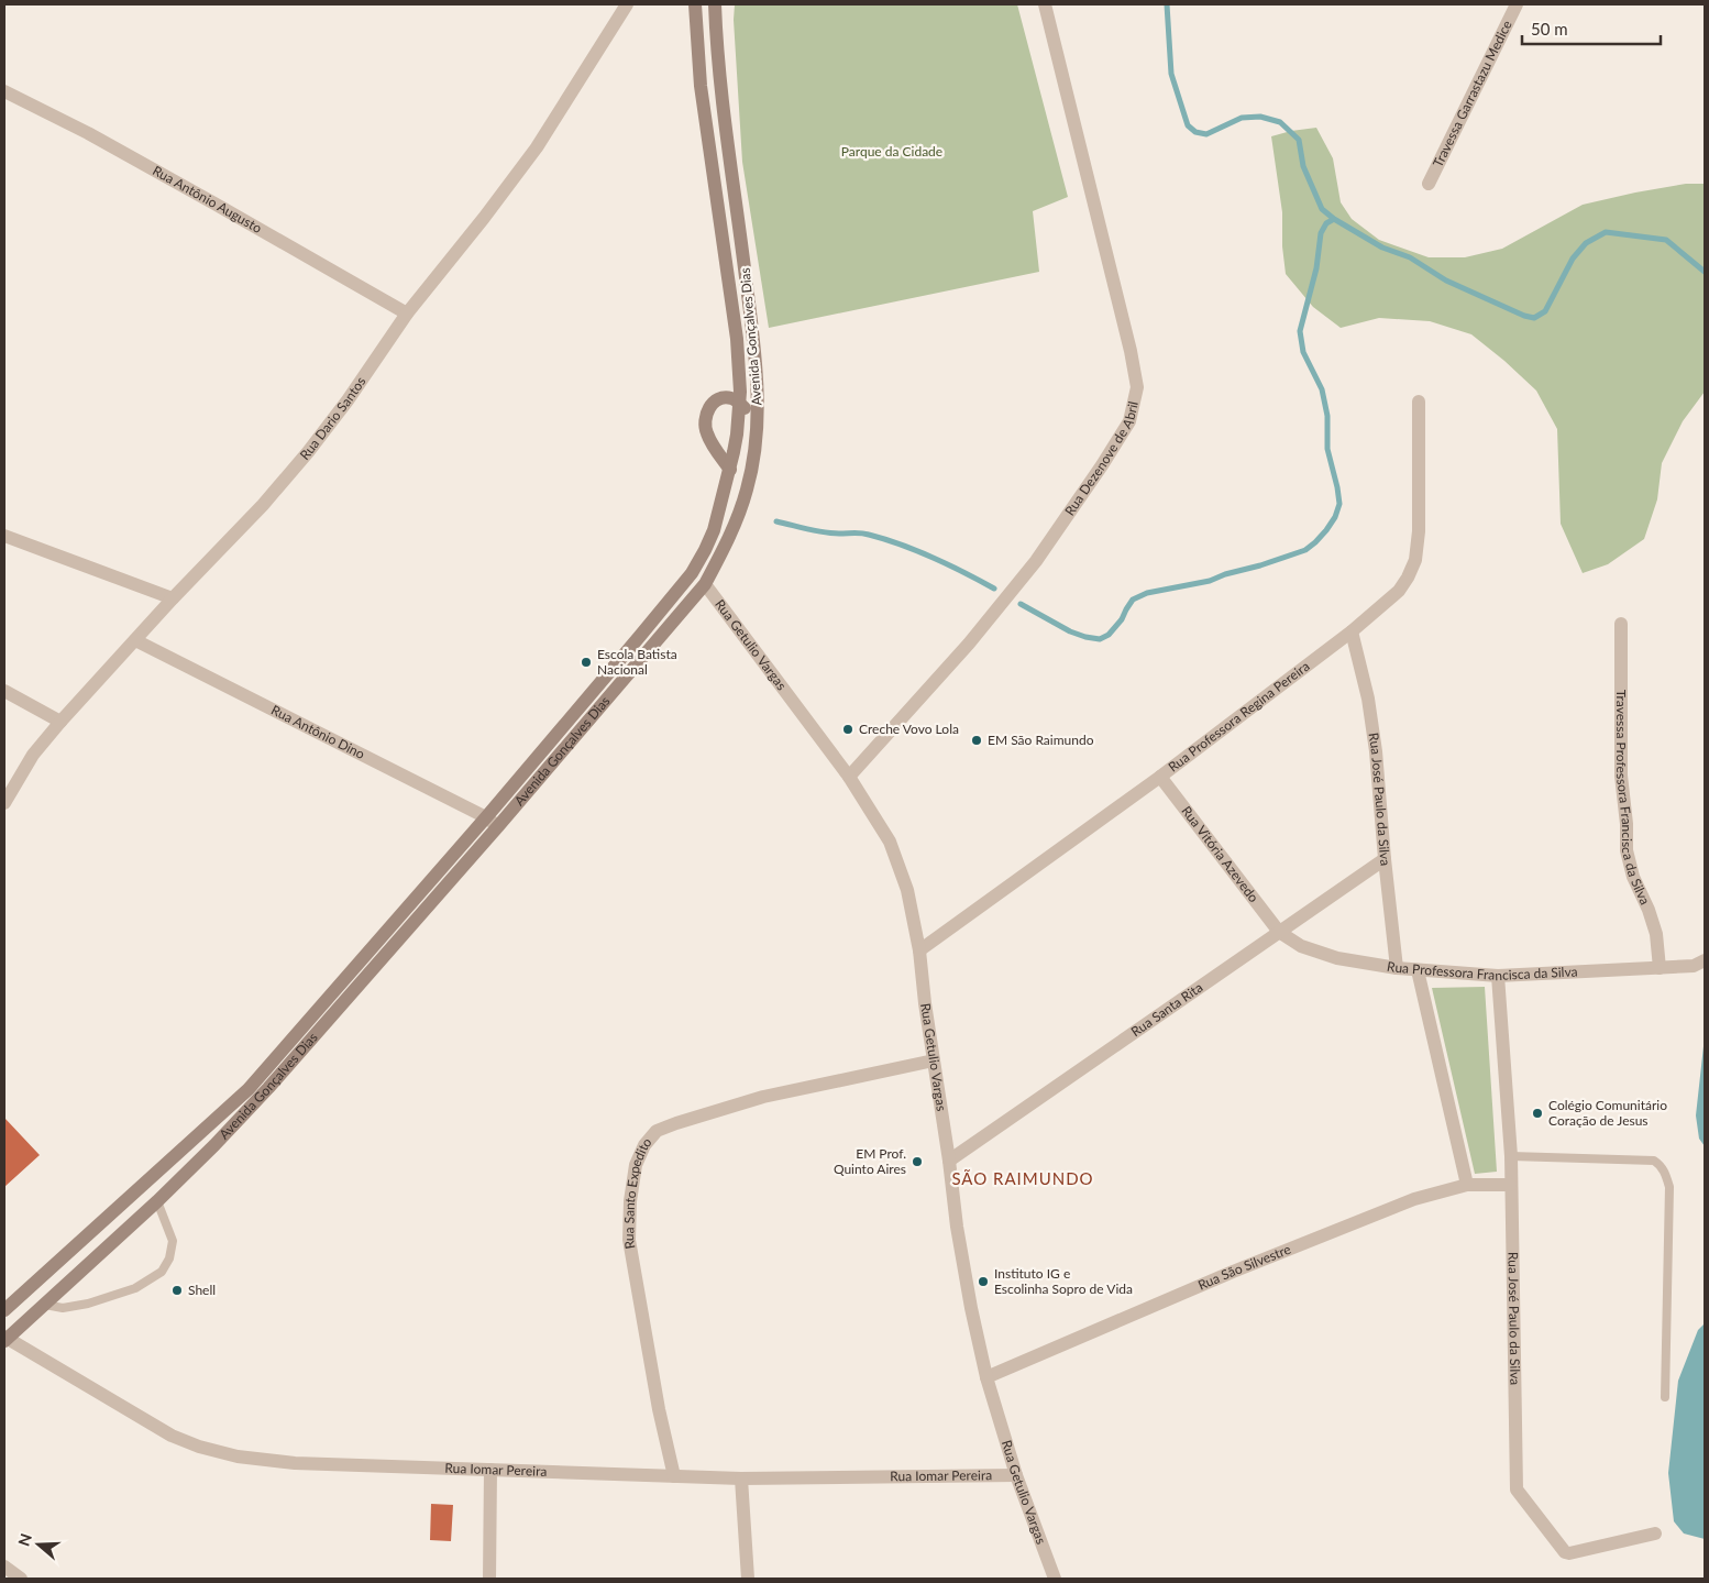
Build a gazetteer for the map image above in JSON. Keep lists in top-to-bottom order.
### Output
{
  "streets": {
    "main road": ["Avenida Gonçalves Dias"],
    "street": [
      "Travessa Garrastazu Medice",
      "Rua Antônio Augusto",
      "Rua Dario Santos",
      "Rua Dezenove de Abril",
      "Rua Getulio Vargas",
      "Rua Professora Regina Pereira",
      "Rua Antônio Dino",
      "Travessa Professora Francisca da Silva",
      "Rua José Paulo da Silva",
      "Rua Vitória Azevedo",
      "Rua Professora Francisca da Silva",
      "Rua Santa Rita",
      "Rua Santo Expedito",
      "Rua São Silvestre",
      "Rua Iomar Pereira"
    ]
  },
  "crossings": [
    ["Rua Antônio Augusto", "Rua Dario Santos"],
    ["Avenida Gonçalves Dias", "Rua Getulio Vargas"],
    ["Avenida Gonçalves Dias", "Rua Antônio Dino"],
    ["Avenida Gonçalves Dias", "Rua Iomar Pereira"],
    ["Rua Dario Santos", "Rua Antônio Dino"],
    ["Rua Dezenove de Abril", "Rua Getulio Vargas"],
    ["Rua Getulio Vargas", "Rua Professora Regina Pereira"],
    ["Rua Getulio Vargas", "Rua Santa Rita"],
    ["Rua Getulio Vargas", "Rua Santo Expedito"],
    ["Rua Getulio Vargas", "Rua São Silvestre"],
    ["Rua Getulio Vargas", "Rua Iomar Pereira"],
    ["Rua Professora Regina Pereira", "Rua José Paulo da Silva"],
    ["Rua Professora Regina Pereira", "Rua Vitória Azevedo"],
    ["Travessa Professora Francisca da Silva", "Rua Professora Francisca da Silva"],
    ["Rua José Paulo da Silva", "Rua Professora Francisca da Silva"],
    ["Rua José Paulo da Silva", "Rua Santa Rita"],
    ["Rua José Paulo da Silva", "Rua São Silvestre"],
    ["Rua Vitória Azevedo", "Rua Professora Francisca da Silva"],
    ["Rua Vitória Azevedo", "Rua Santa Rita"],
    ["Rua Professora Francisca da Silva", "Rua Santa Rita"],
    ["Rua Santo Expedito", "Rua Iomar Pereira"]
  ],
  "districts": ["SÃO RAIMUNDO"],
  "parks": ["Parque da Cidade"],
  "places": [
    "Escola Batista Nacional",
    "Creche Vovo Lola",
    "EM São Raimundo",
    "Colégio Comunitário Coração de Jesus",
    "EM Prof. Quinto Aires",
    "Instituto IG e Escolinha Sopro de Vida",
    "Shell"
  ],
  "scale_bar": "50 m",
  "north": "left"
}
